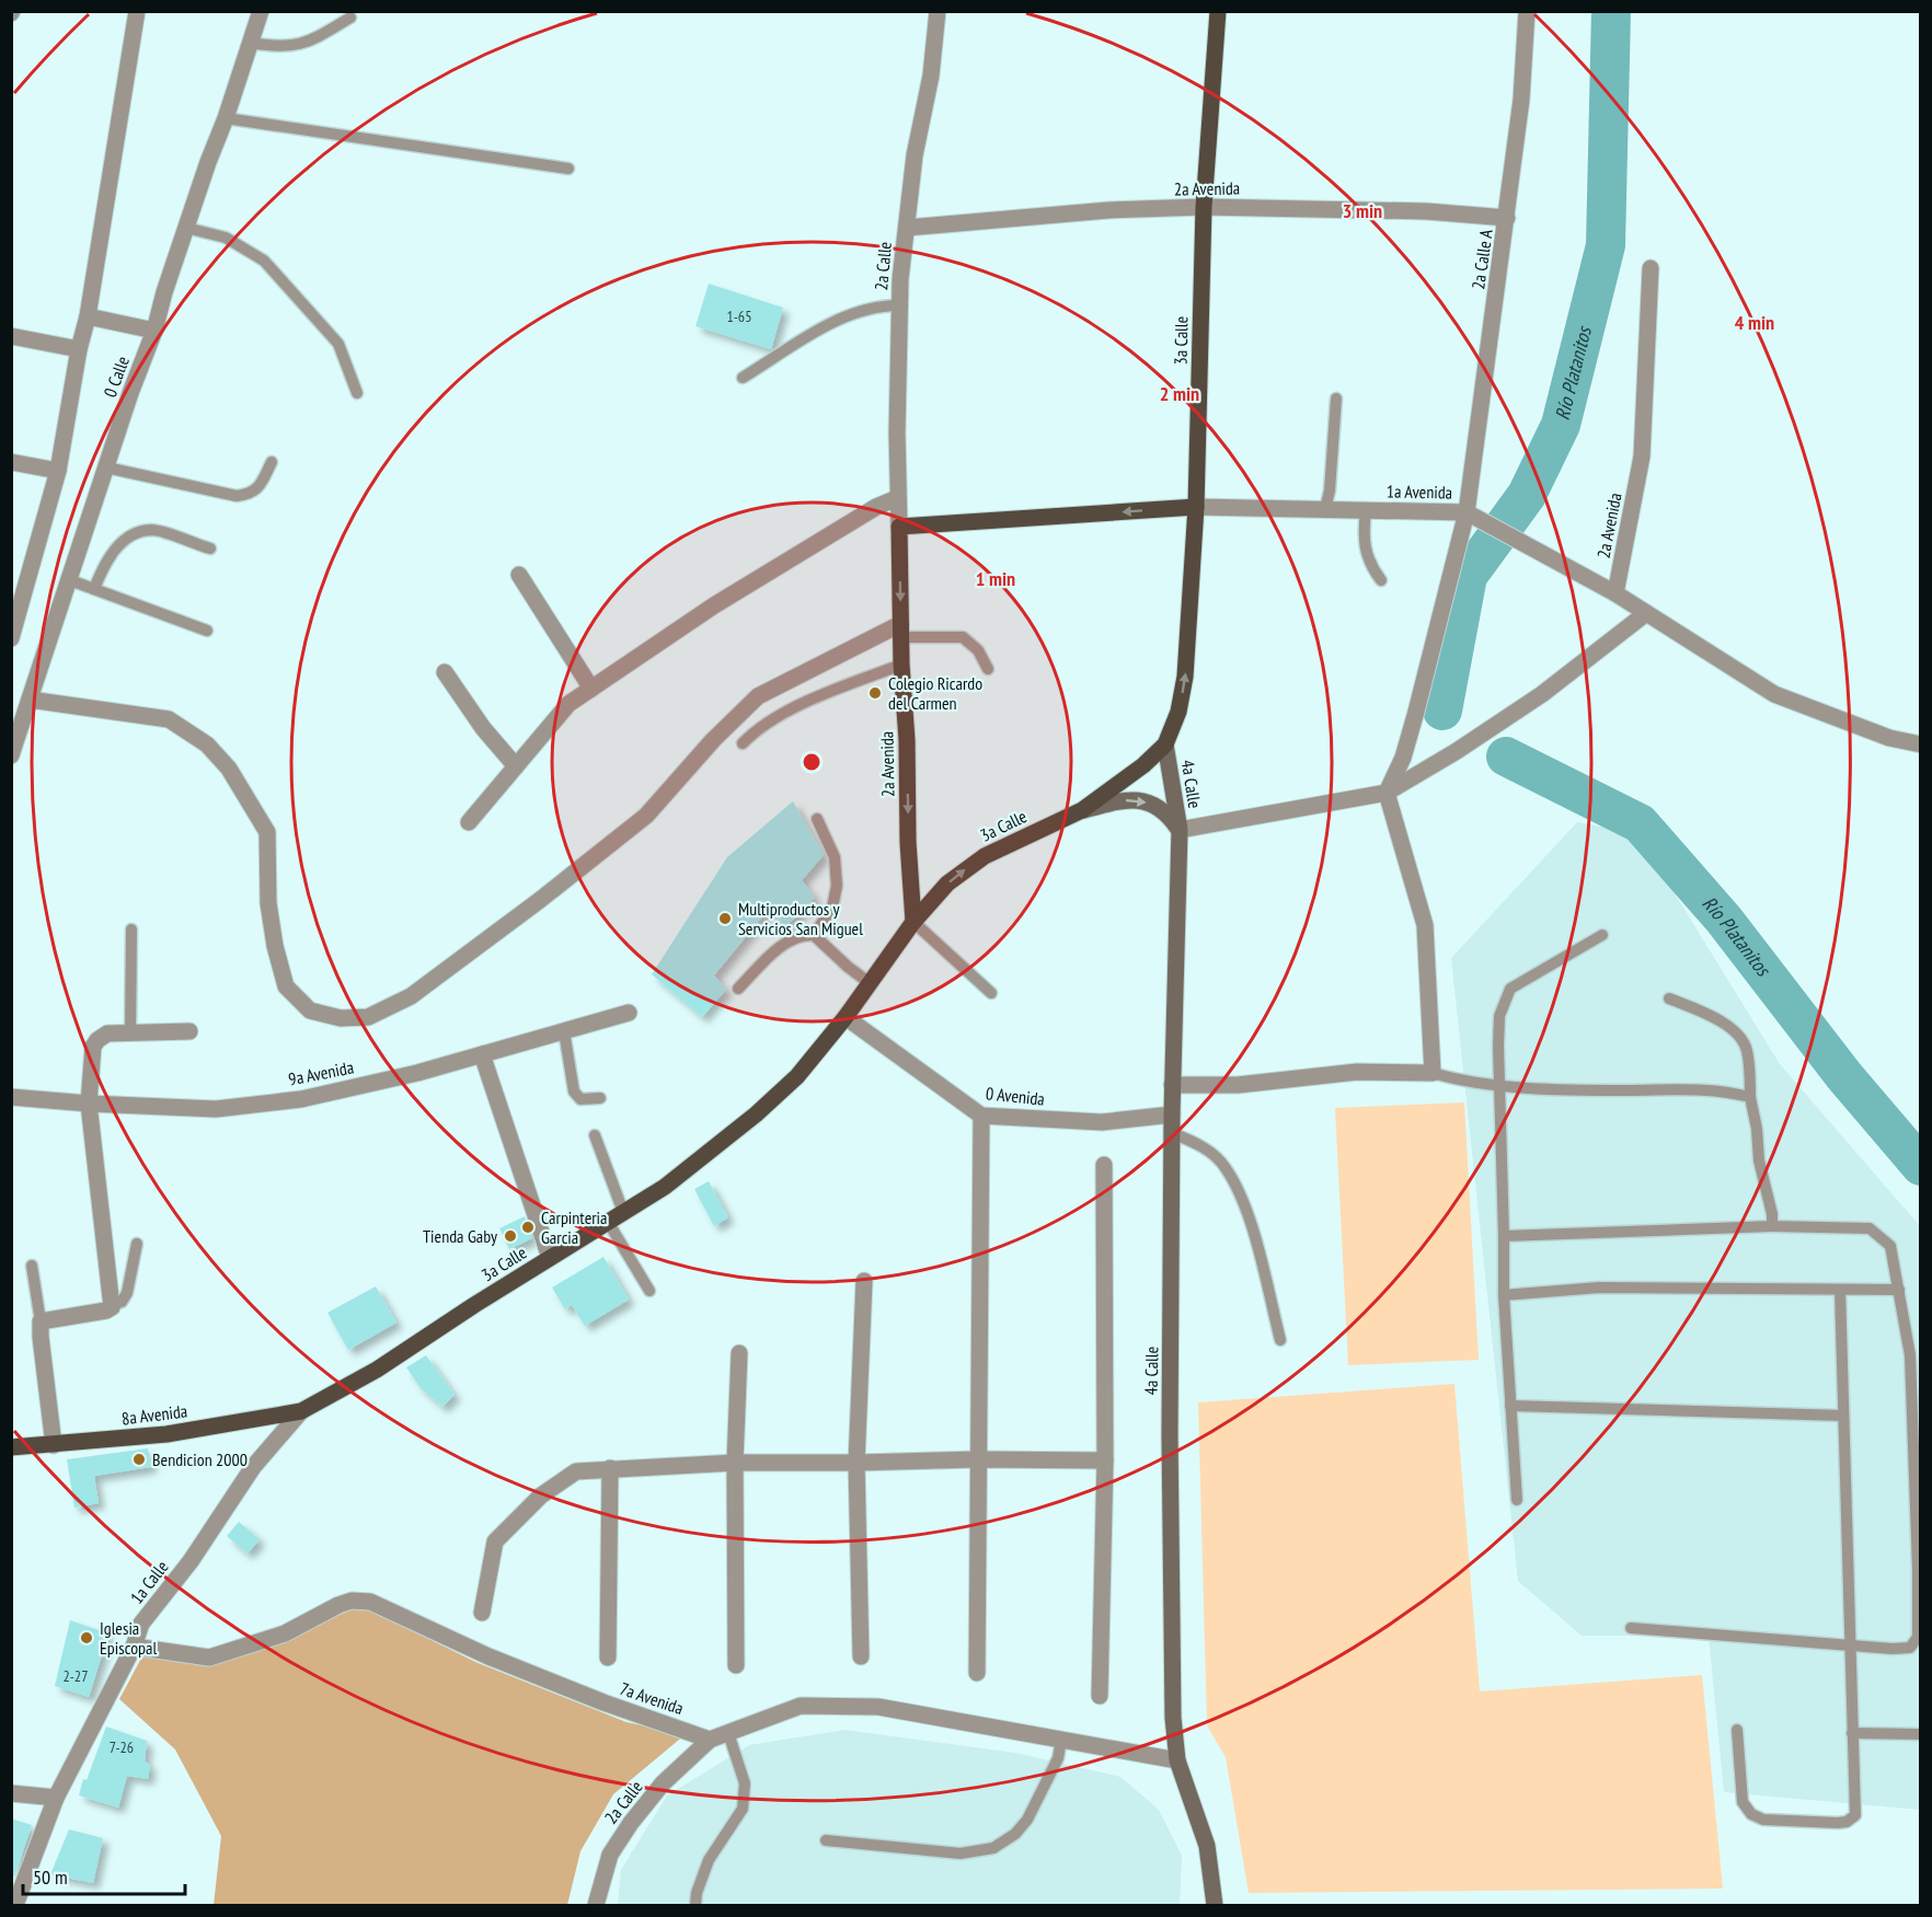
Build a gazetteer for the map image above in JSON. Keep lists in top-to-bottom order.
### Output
{
  "streets": {
    "main road": [
      "2a Avenida",
      "3a Calle",
      "1a Avenida",
      "4a Calle",
      "8a Avenida"
    ],
    "street": [
      "2a Calle A",
      "2a Calle",
      "0 Calle",
      "9a Avenida",
      "0 Avenida",
      "1a Calle",
      "7a Avenida"
    ]
  },
  "crossings": [
    ["2a Avenida", "2a Calle A"],
    ["2a Avenida", "2a Calle"],
    ["2a Avenida", "3a Calle"],
    ["2a Avenida", "1a Avenida"],
    ["2a Calle A", "1a Avenida"],
    ["2a Calle", "1a Avenida"],
    ["2a Calle", "7a Avenida"],
    ["3a Calle", "1a Avenida"],
    ["3a Calle", "4a Calle"],
    ["3a Calle", "0 Avenida"],
    ["3a Calle", "8a Avenida"],
    ["3a Calle", "1a Calle"],
    ["4a Calle", "0 Avenida"],
    ["8a Avenida", "1a Calle"],
    ["1a Calle", "7a Avenida"]
  ],
  "water": ["Río Platanitos"],
  "places": [
    "Colegio Ricardo del Carmen",
    "Multiproductos y Servicios San Miguel",
    "Carpinteria Garcia",
    "Tienda Gaby",
    "Bendicion 2000",
    "Iglesia Episcopal"
  ],
  "house_numbers": ["1-65", "2-27", "7-26"],
  "scale_bar": "50 m",
  "rings": [
    "3 min",
    "4 min",
    "2 min",
    "1 min"
  ]
}
